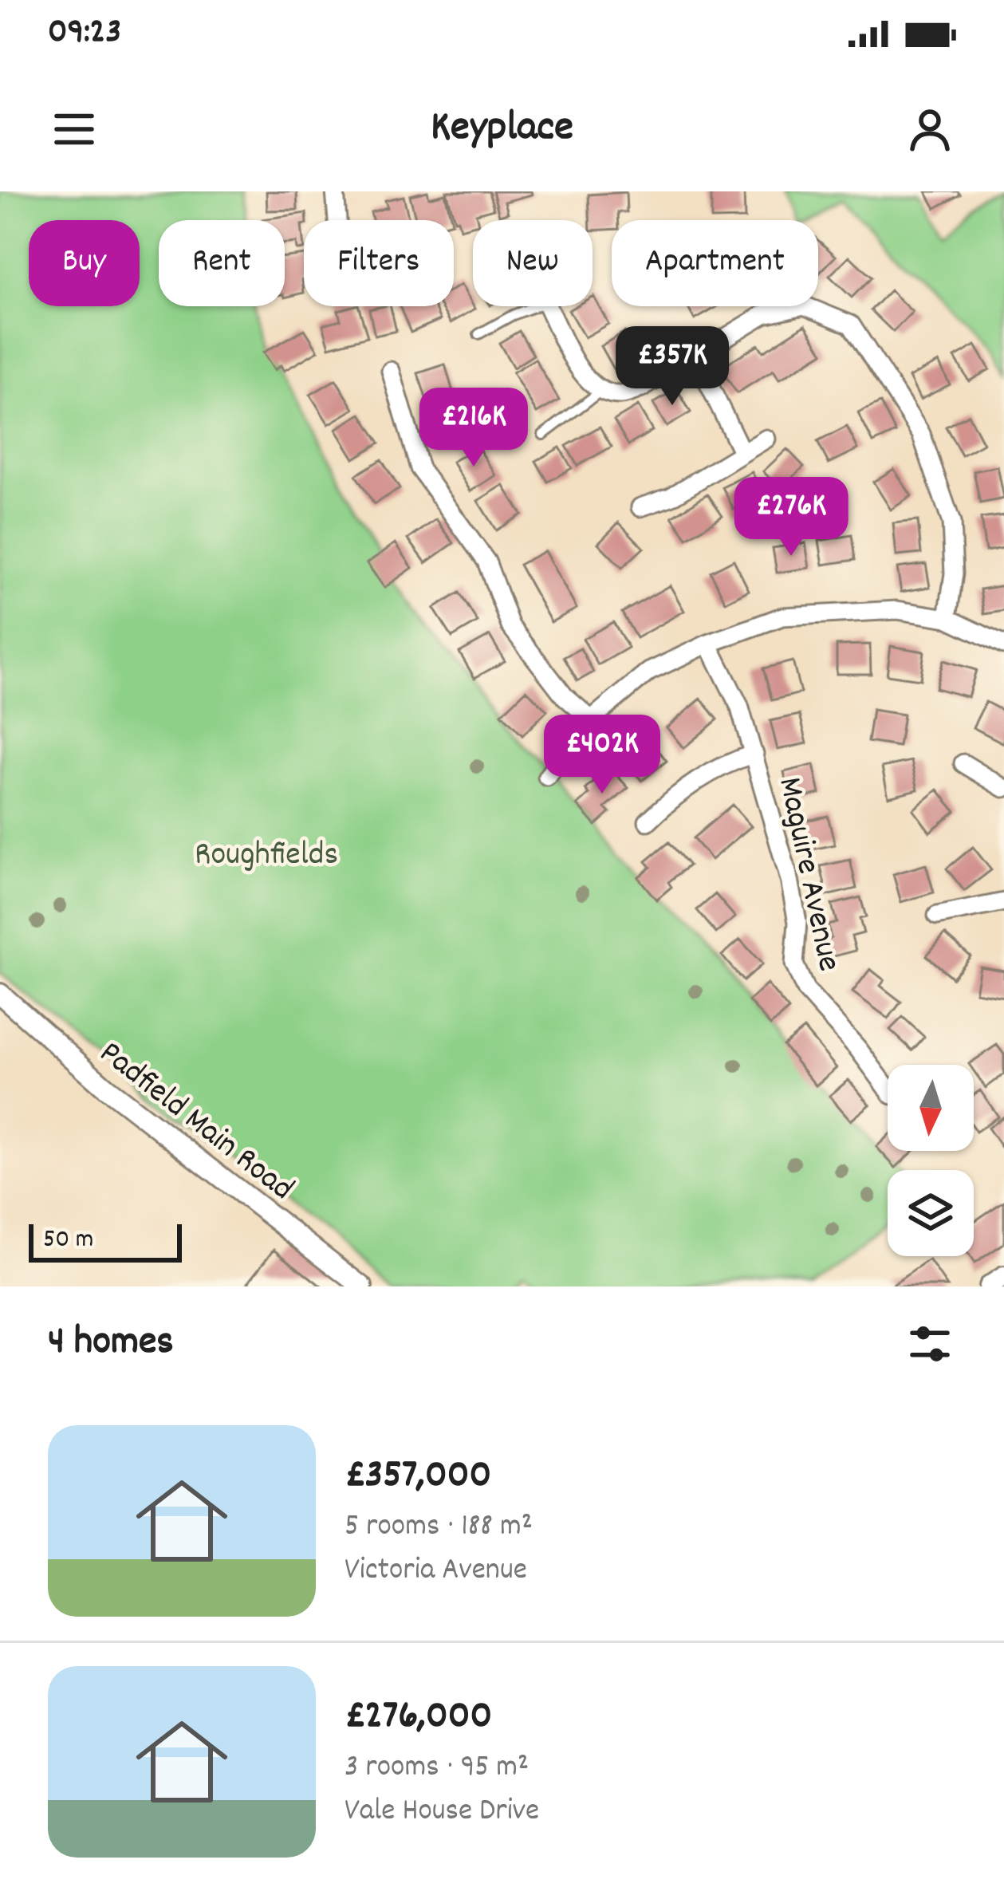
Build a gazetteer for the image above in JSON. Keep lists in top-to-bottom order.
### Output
{
  "streets": {
    "street": ["Maguire Avenue", "Padfield Main Road"]
  },
  "parks": ["Roughfields"],
  "scale_bar": "50 m",
  "north": "bottom",
  "page": {
    "status": "09:23",
    "header": "Keyplace",
    "chip": [
      "Buy",
      "Rent",
      "Filters",
      "New",
      "Apartment"
    ],
    "price": [
      "£357K",
      "£216K",
      "£276K",
      "£402K"
    ],
    "scale": "50 m",
    "heading": "4 homes",
    "list": [
      {
        "name": "£357,000",
        "note": "5 rooms · 188 m² · Victoria Avenue"
      },
      {
        "name": "£276,000",
        "note": "3 rooms · 95 m² · Vale House Drive"
      }
    ]
  }
}
